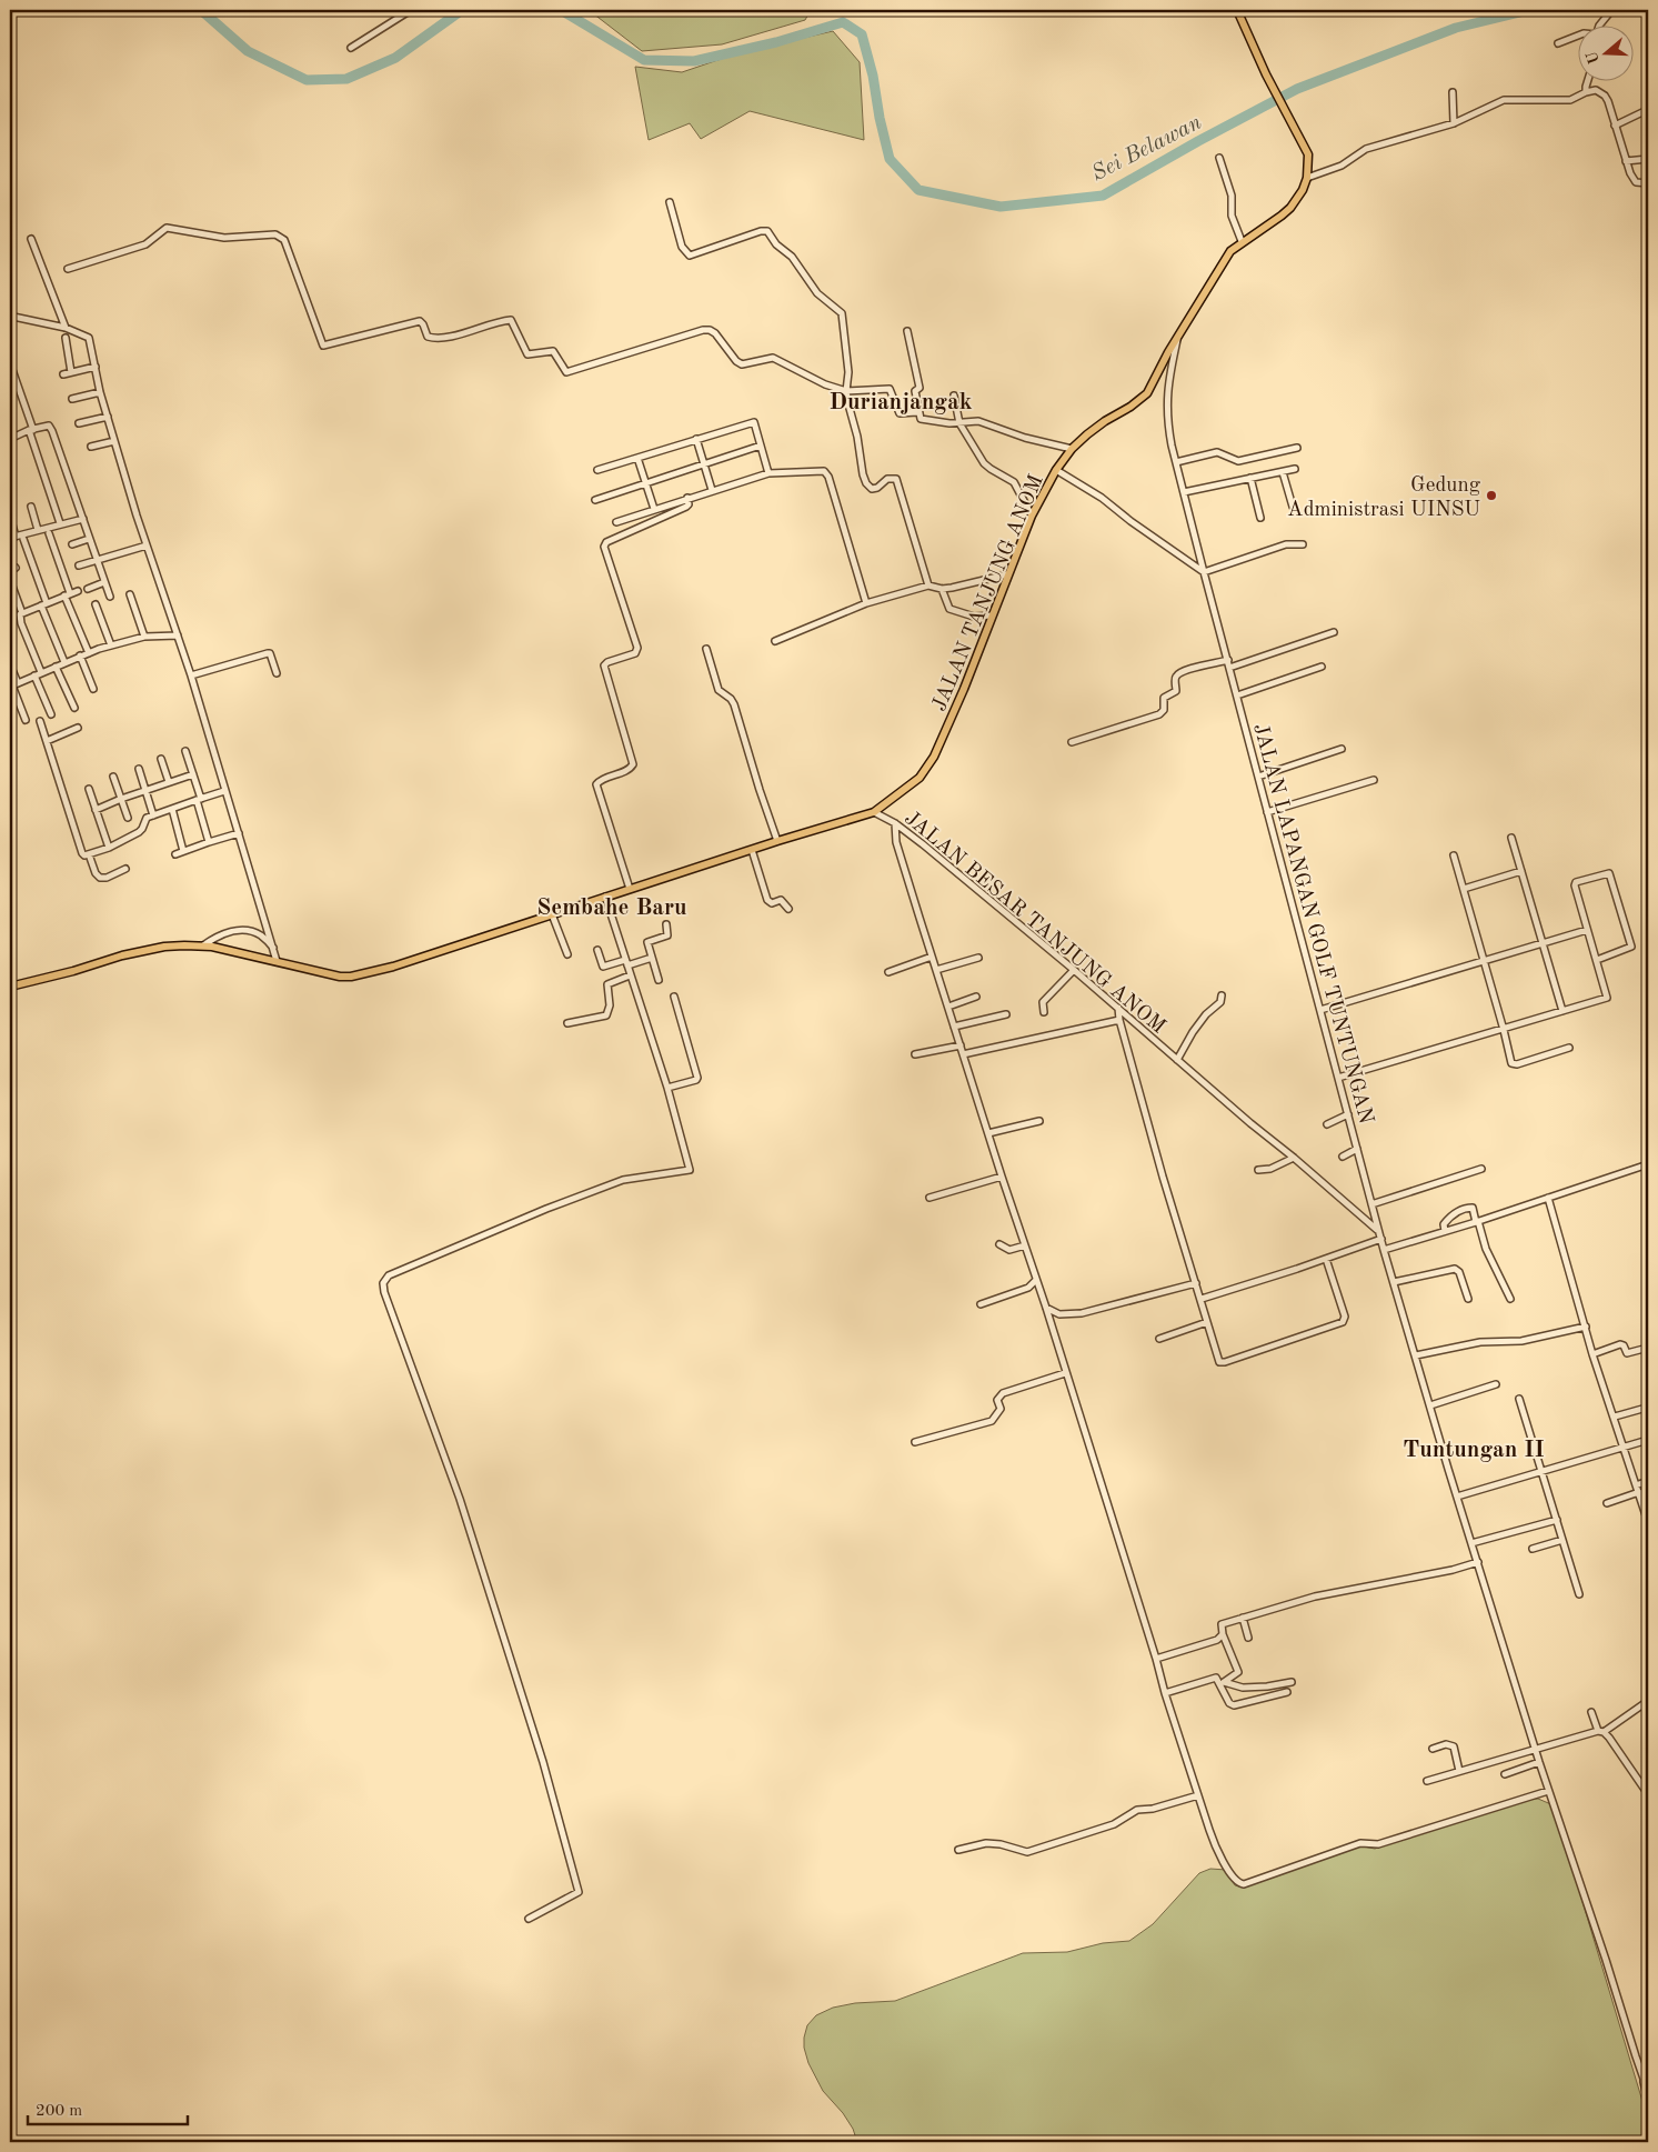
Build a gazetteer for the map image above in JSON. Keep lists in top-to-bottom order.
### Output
{
  "streets": {
    "main road": ["JALAN TANJUNG ANOM", "JALAN BESAR TANJUNG ANOM", "JALAN LAPANGAN GOLF TUNTUNGAN"]
  },
  "crossings": [
    ["JALAN TANJUNG ANOM", "JALAN BESAR TANJUNG ANOM"],
    ["JALAN TANJUNG ANOM", "JALAN LAPANGAN GOLF TUNTUNGAN"],
    ["JALAN BESAR TANJUNG ANOM", "JALAN LAPANGAN GOLF TUNTUNGAN"]
  ],
  "districts": ["Durianjangak", "Sembahe Baru", "Tuntungan II"],
  "water": ["Sei Belawan"],
  "places": ["Gedung Administrasi UINSU"],
  "scale_bar": "200 m",
  "north": "left"
}
